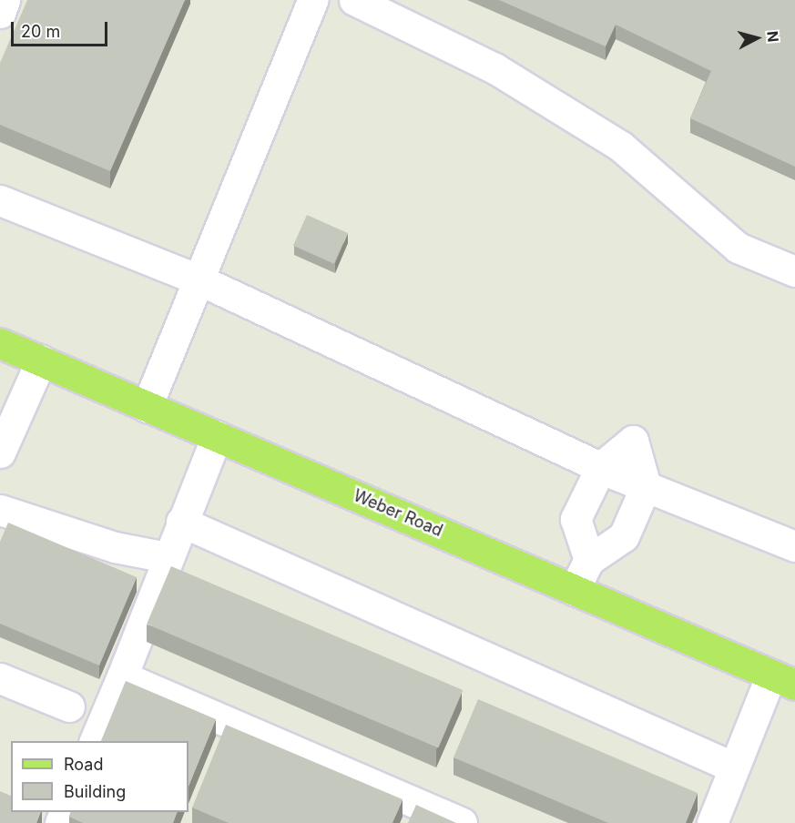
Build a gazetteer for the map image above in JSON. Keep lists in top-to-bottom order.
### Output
{
  "streets": {
    "main road": ["Weber Road"]
  },
  "legend": ["Road", "Building"],
  "scale_bar": "20 m",
  "north": "right"
}
